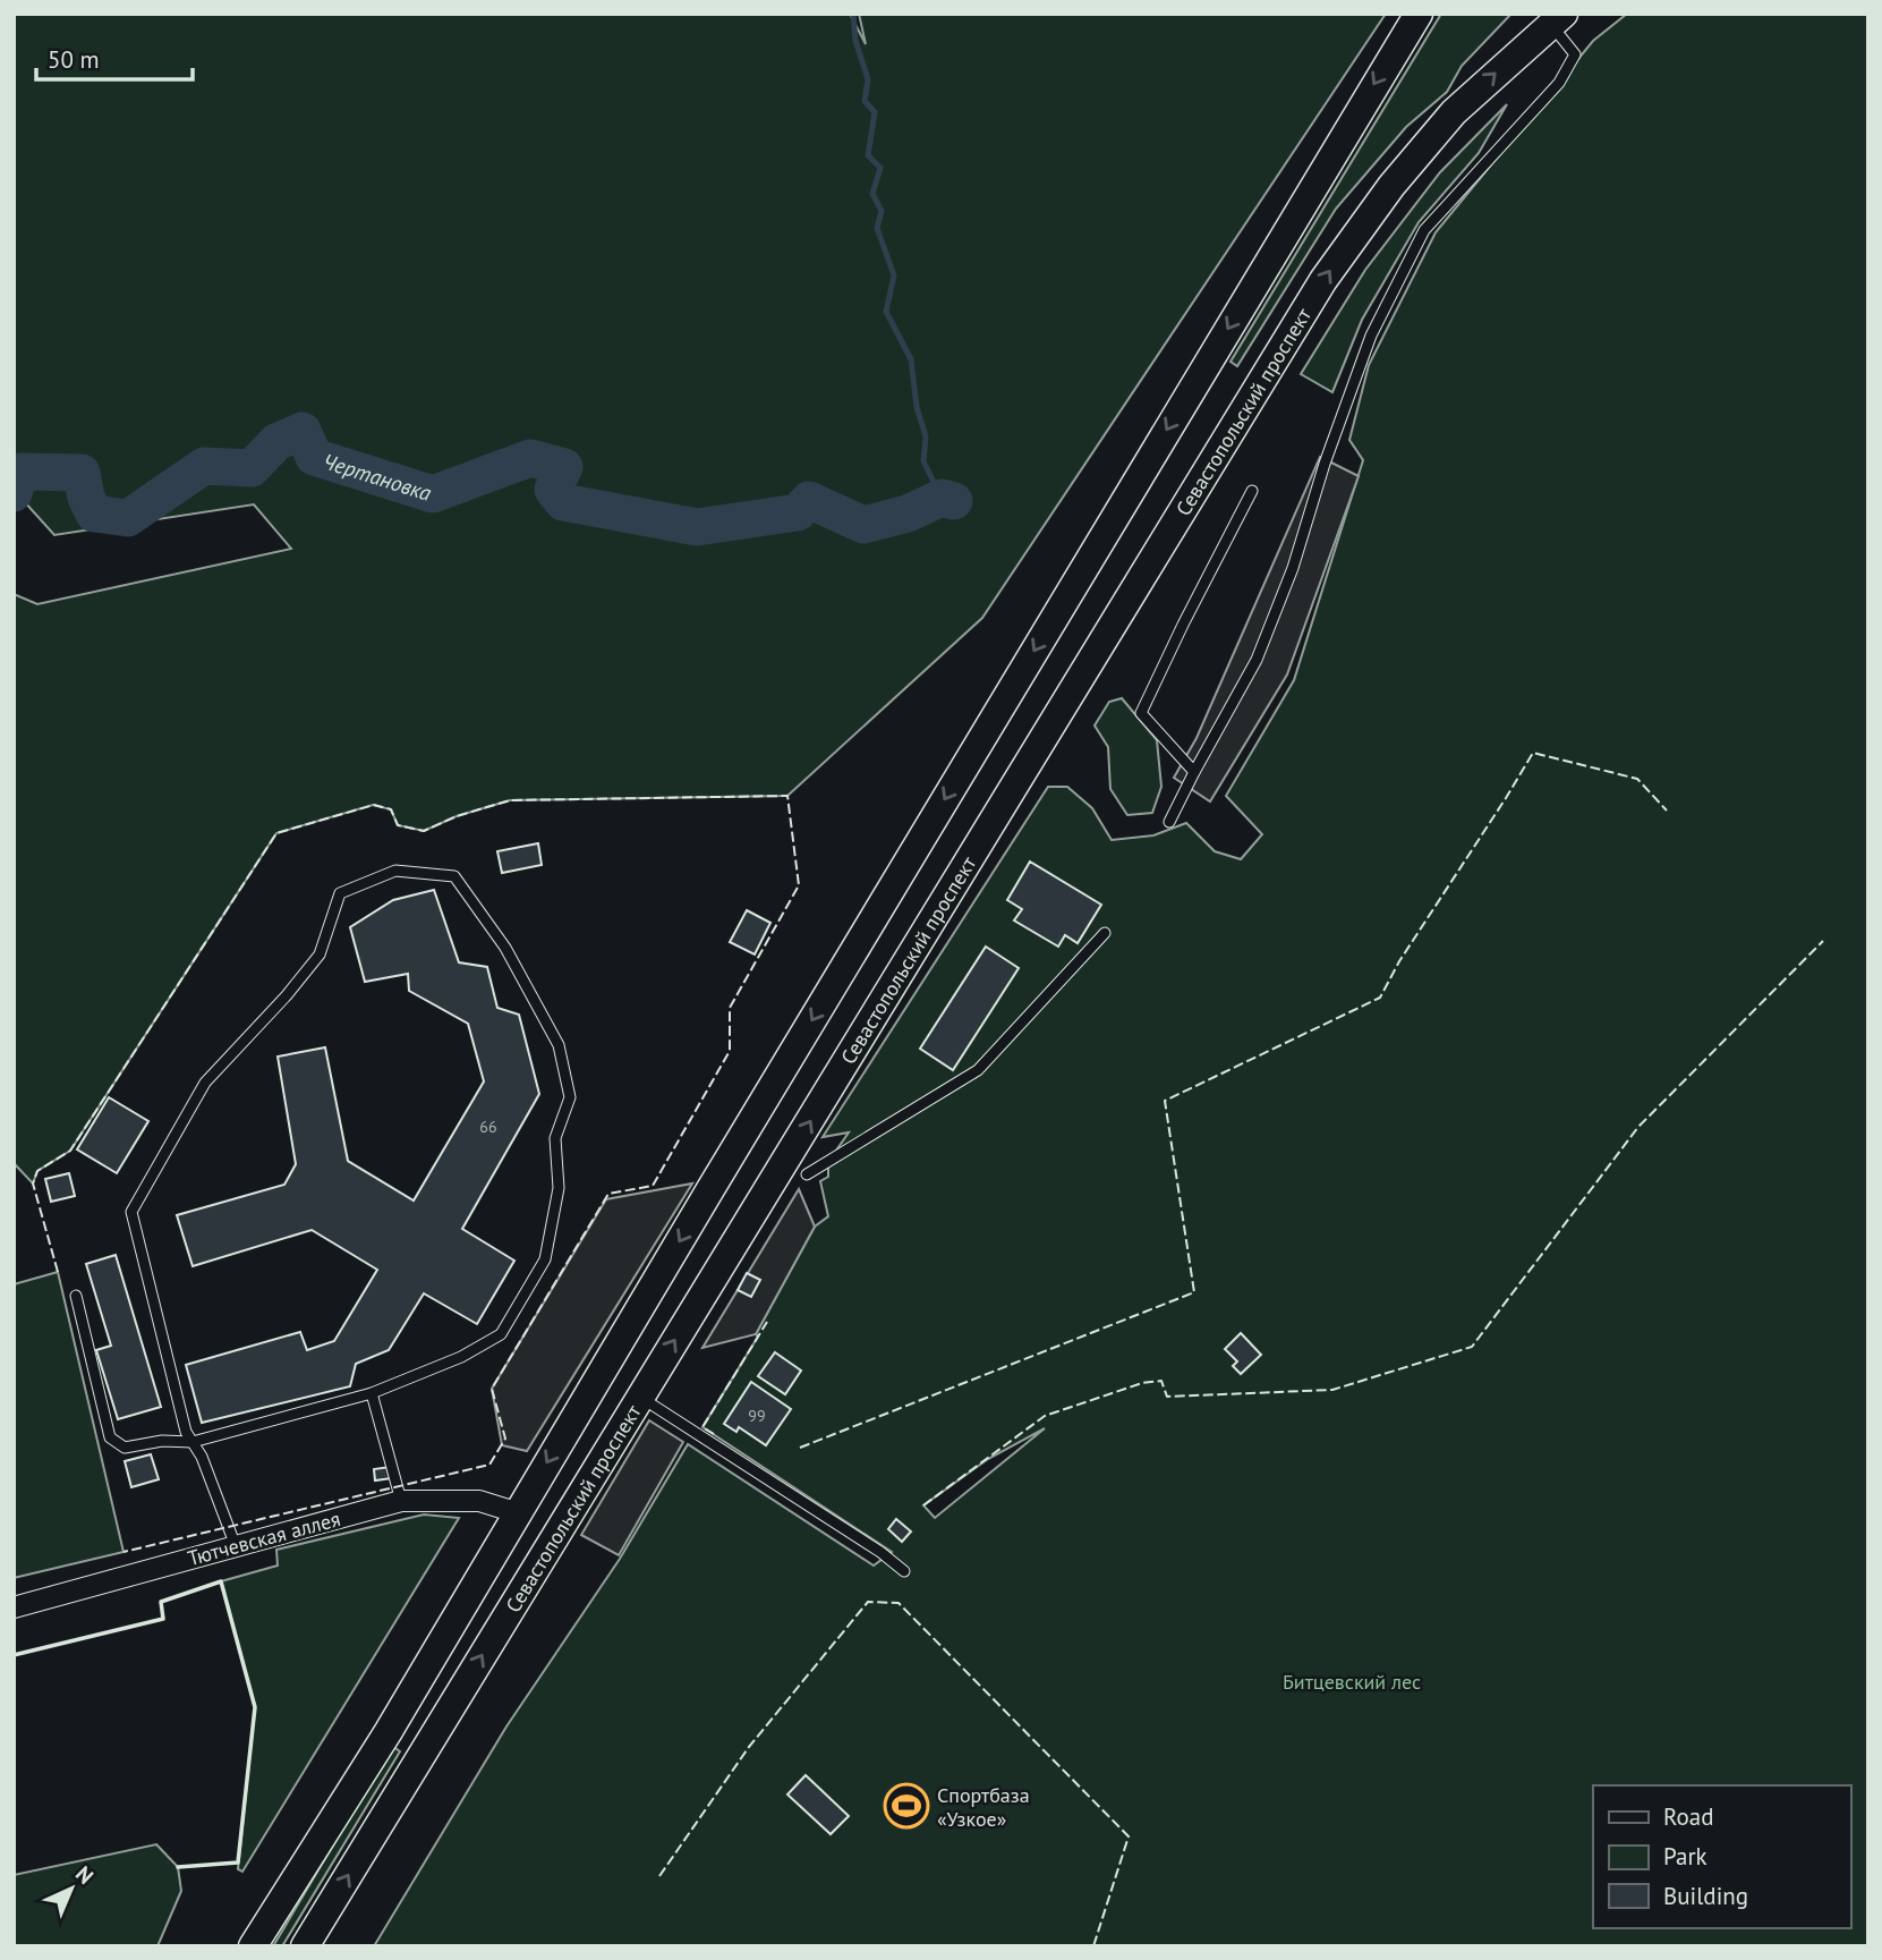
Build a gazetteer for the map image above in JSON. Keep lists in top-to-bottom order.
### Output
{
  "streets": {
    "main road": ["Севастопольский проспект"],
    "street": ["Тютчевская аллея"]
  },
  "water": ["Чертановка"],
  "parks": ["Битцевский лес"],
  "places": {
    "sports": ["Спортбаза «Узкое»"]
  },
  "house_numbers": ["66", "99"],
  "legend": ["Road", "Park", "Building"],
  "scale_bar": "50 m",
  "north": "top right"
}
